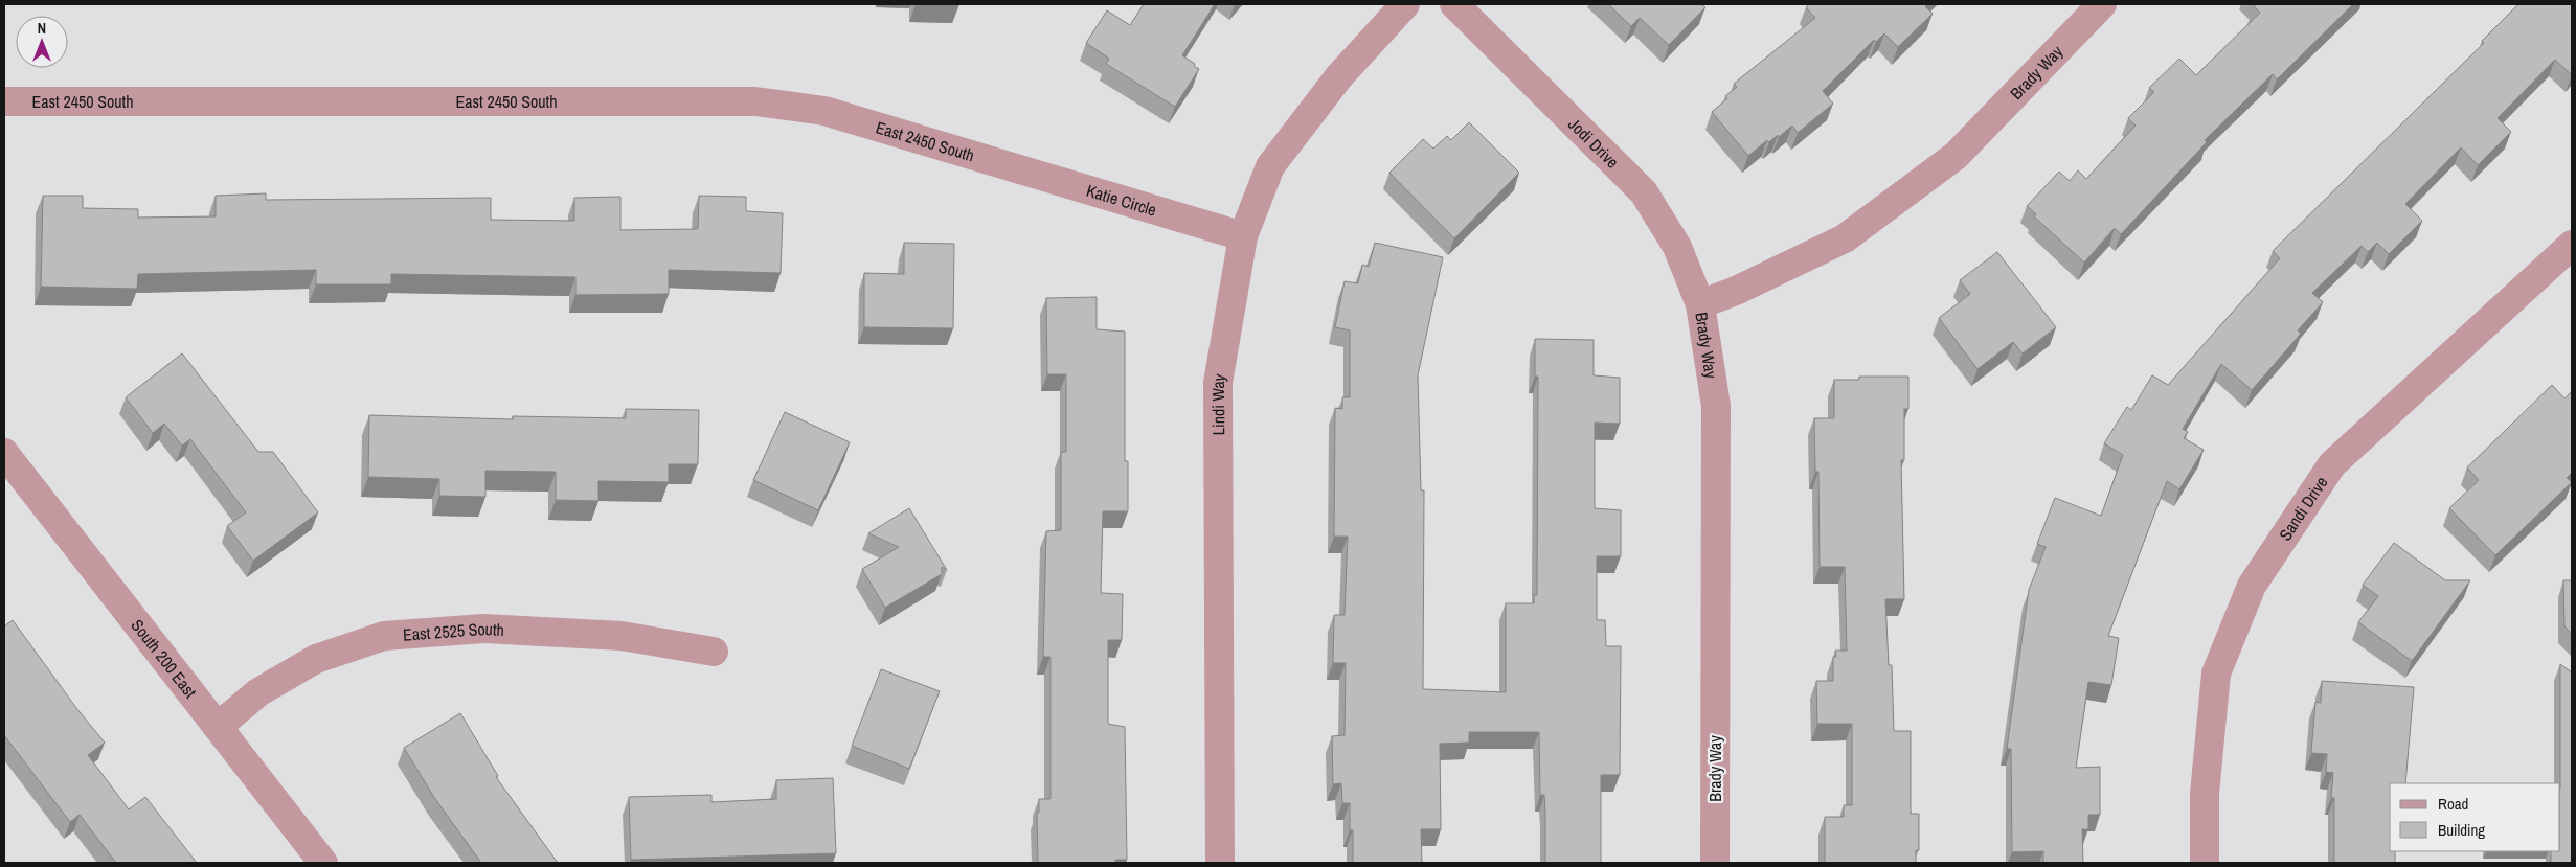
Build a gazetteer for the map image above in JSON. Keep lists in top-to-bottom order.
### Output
{
  "streets": {
    "street": [
      "Brady Way",
      "East 2450 South",
      "Jodi Drive",
      "Katie Circle",
      "Lindi Way",
      "Sandi Drive",
      "East 2525 South",
      "South 200 East"
    ]
  },
  "crossings": [
    ["Brady Way", "Jodi Drive"],
    ["East 2450 South", "Katie Circle"],
    ["Katie Circle", "Lindi Way"],
    ["East 2525 South", "South 200 East"]
  ],
  "legend": ["Road", "Building"],
  "north": "top"
}
